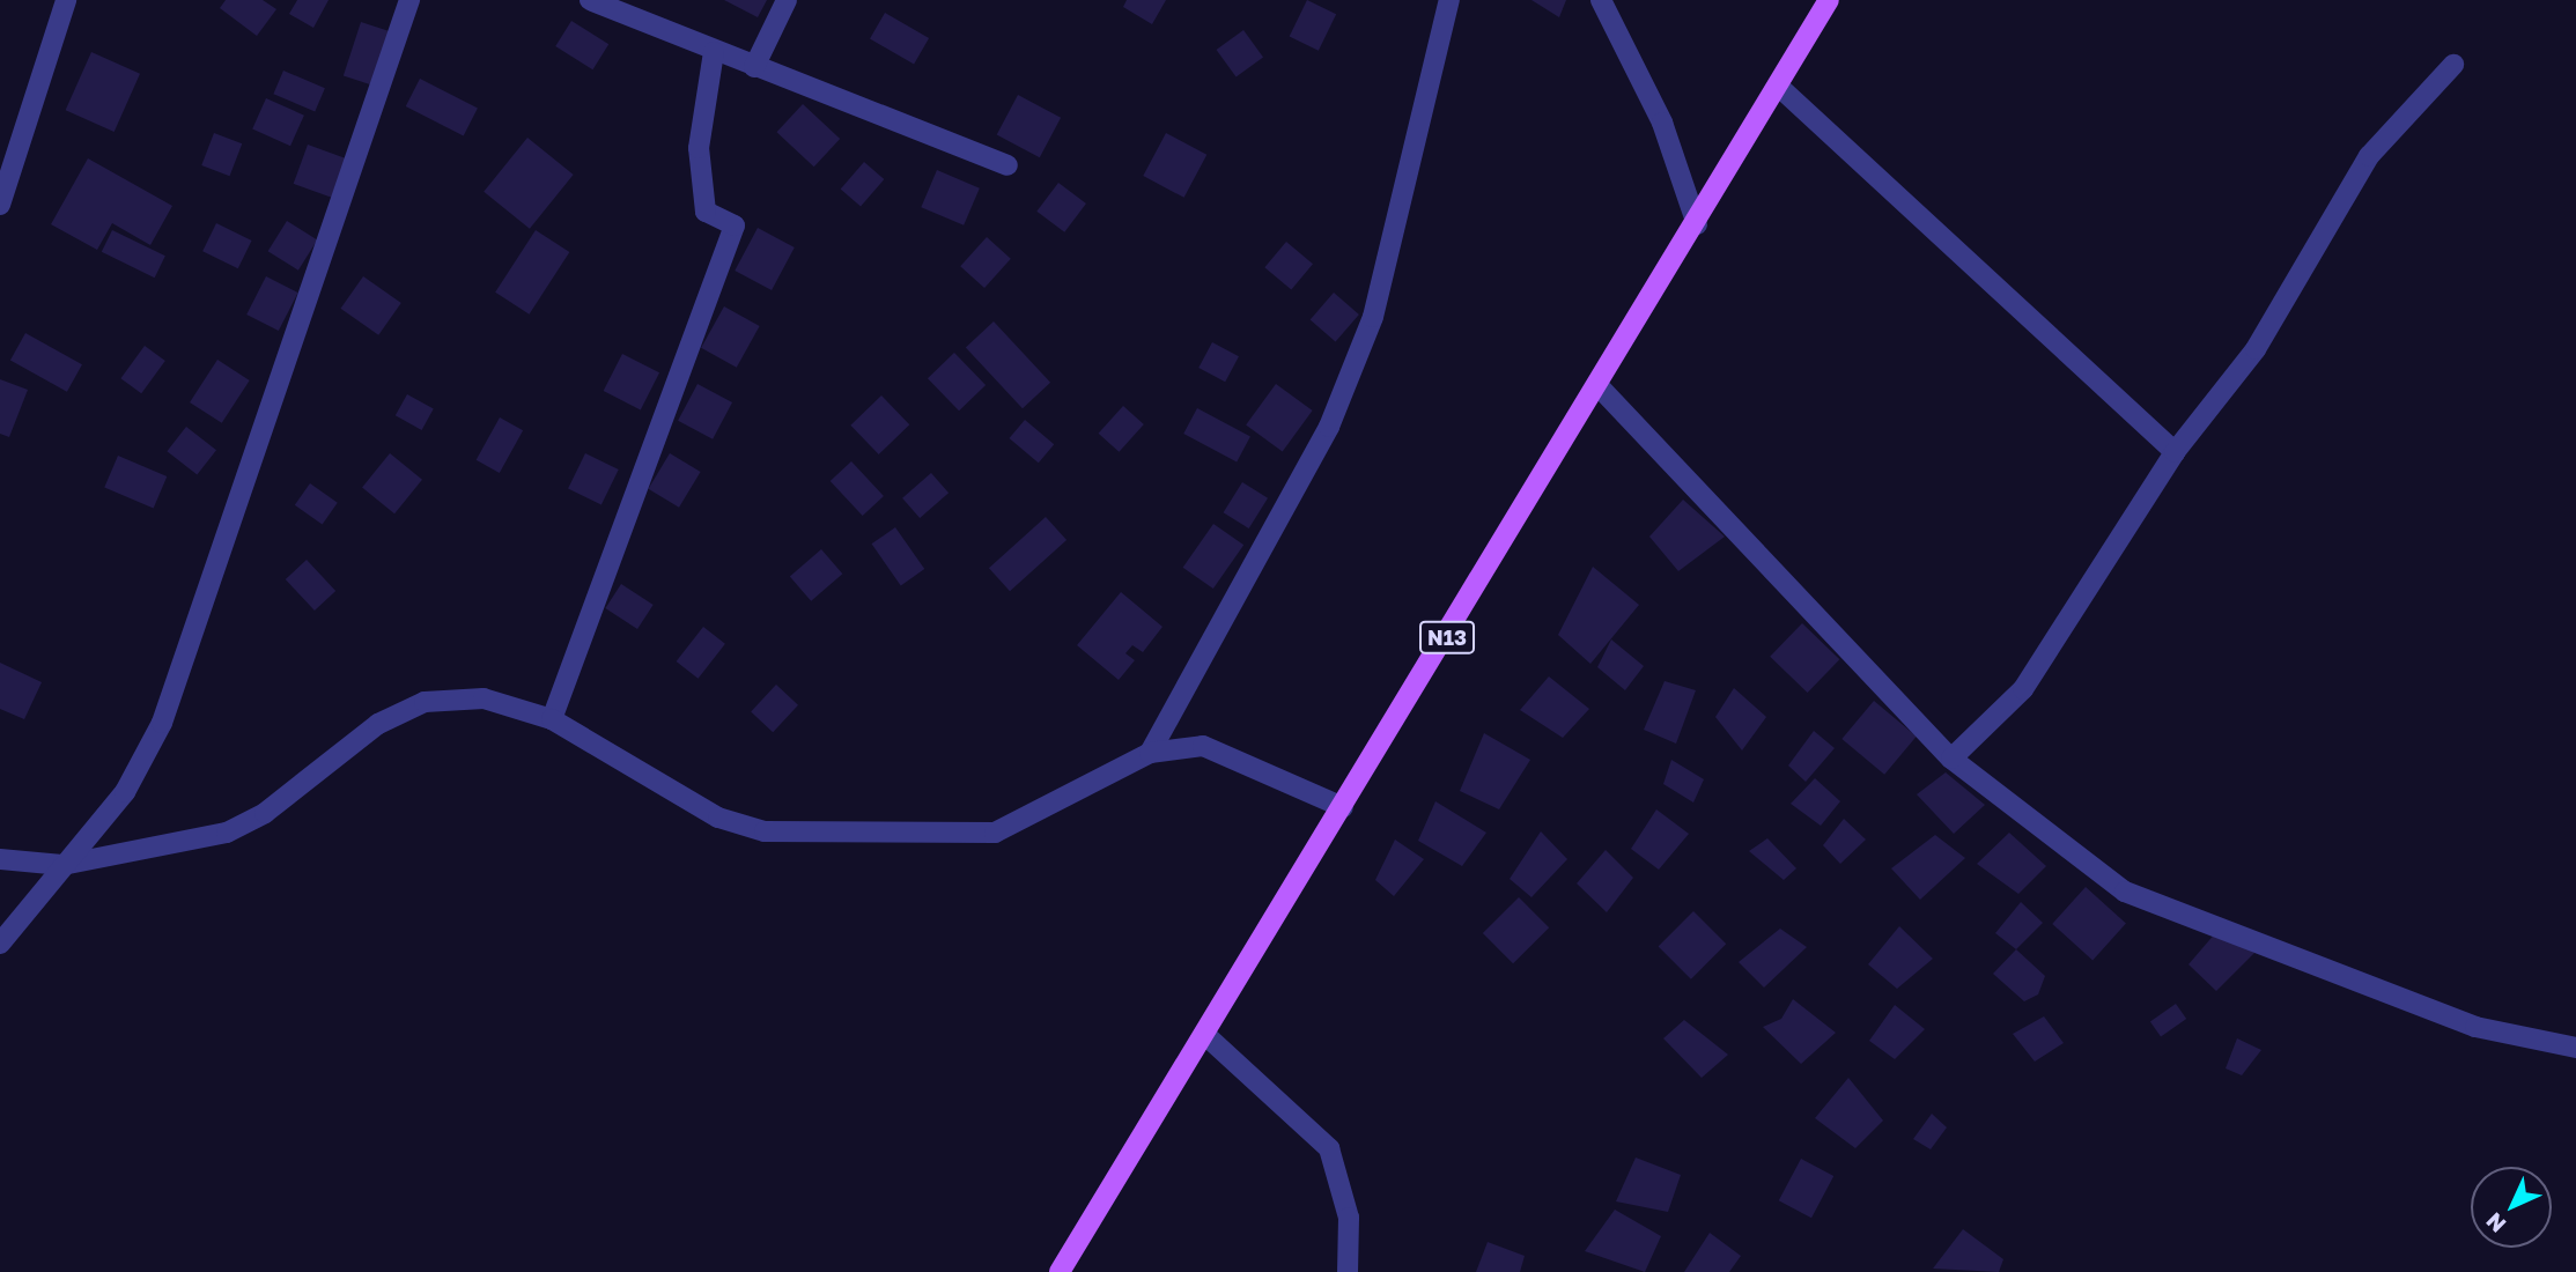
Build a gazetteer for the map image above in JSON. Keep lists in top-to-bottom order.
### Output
{
  "streets": {
    "main road": ["N13"]
  },
  "north": "bottom left"
}
